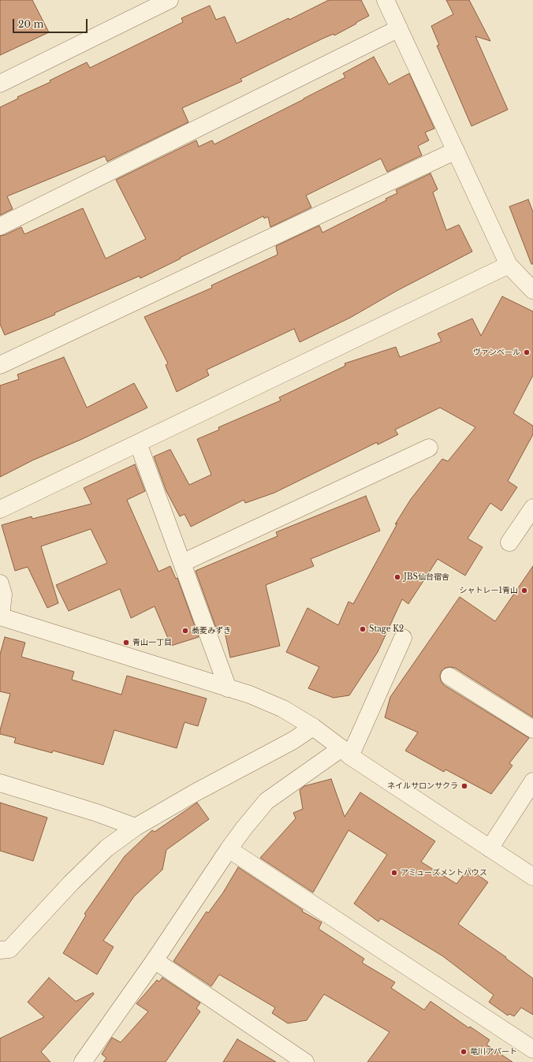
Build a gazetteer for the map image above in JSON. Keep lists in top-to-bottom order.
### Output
{
  "places": [
    "ヴァンベール",
    "JBS仙台宿舎",
    "シャトレー1青山",
    "Stage K2",
    "蕎麦みずき",
    "青山一丁目",
    "ネイルサロンサクラ",
    "アミューズメントハウス",
    "竜川アパート"
  ],
  "scale_bar": "20 m"
}
